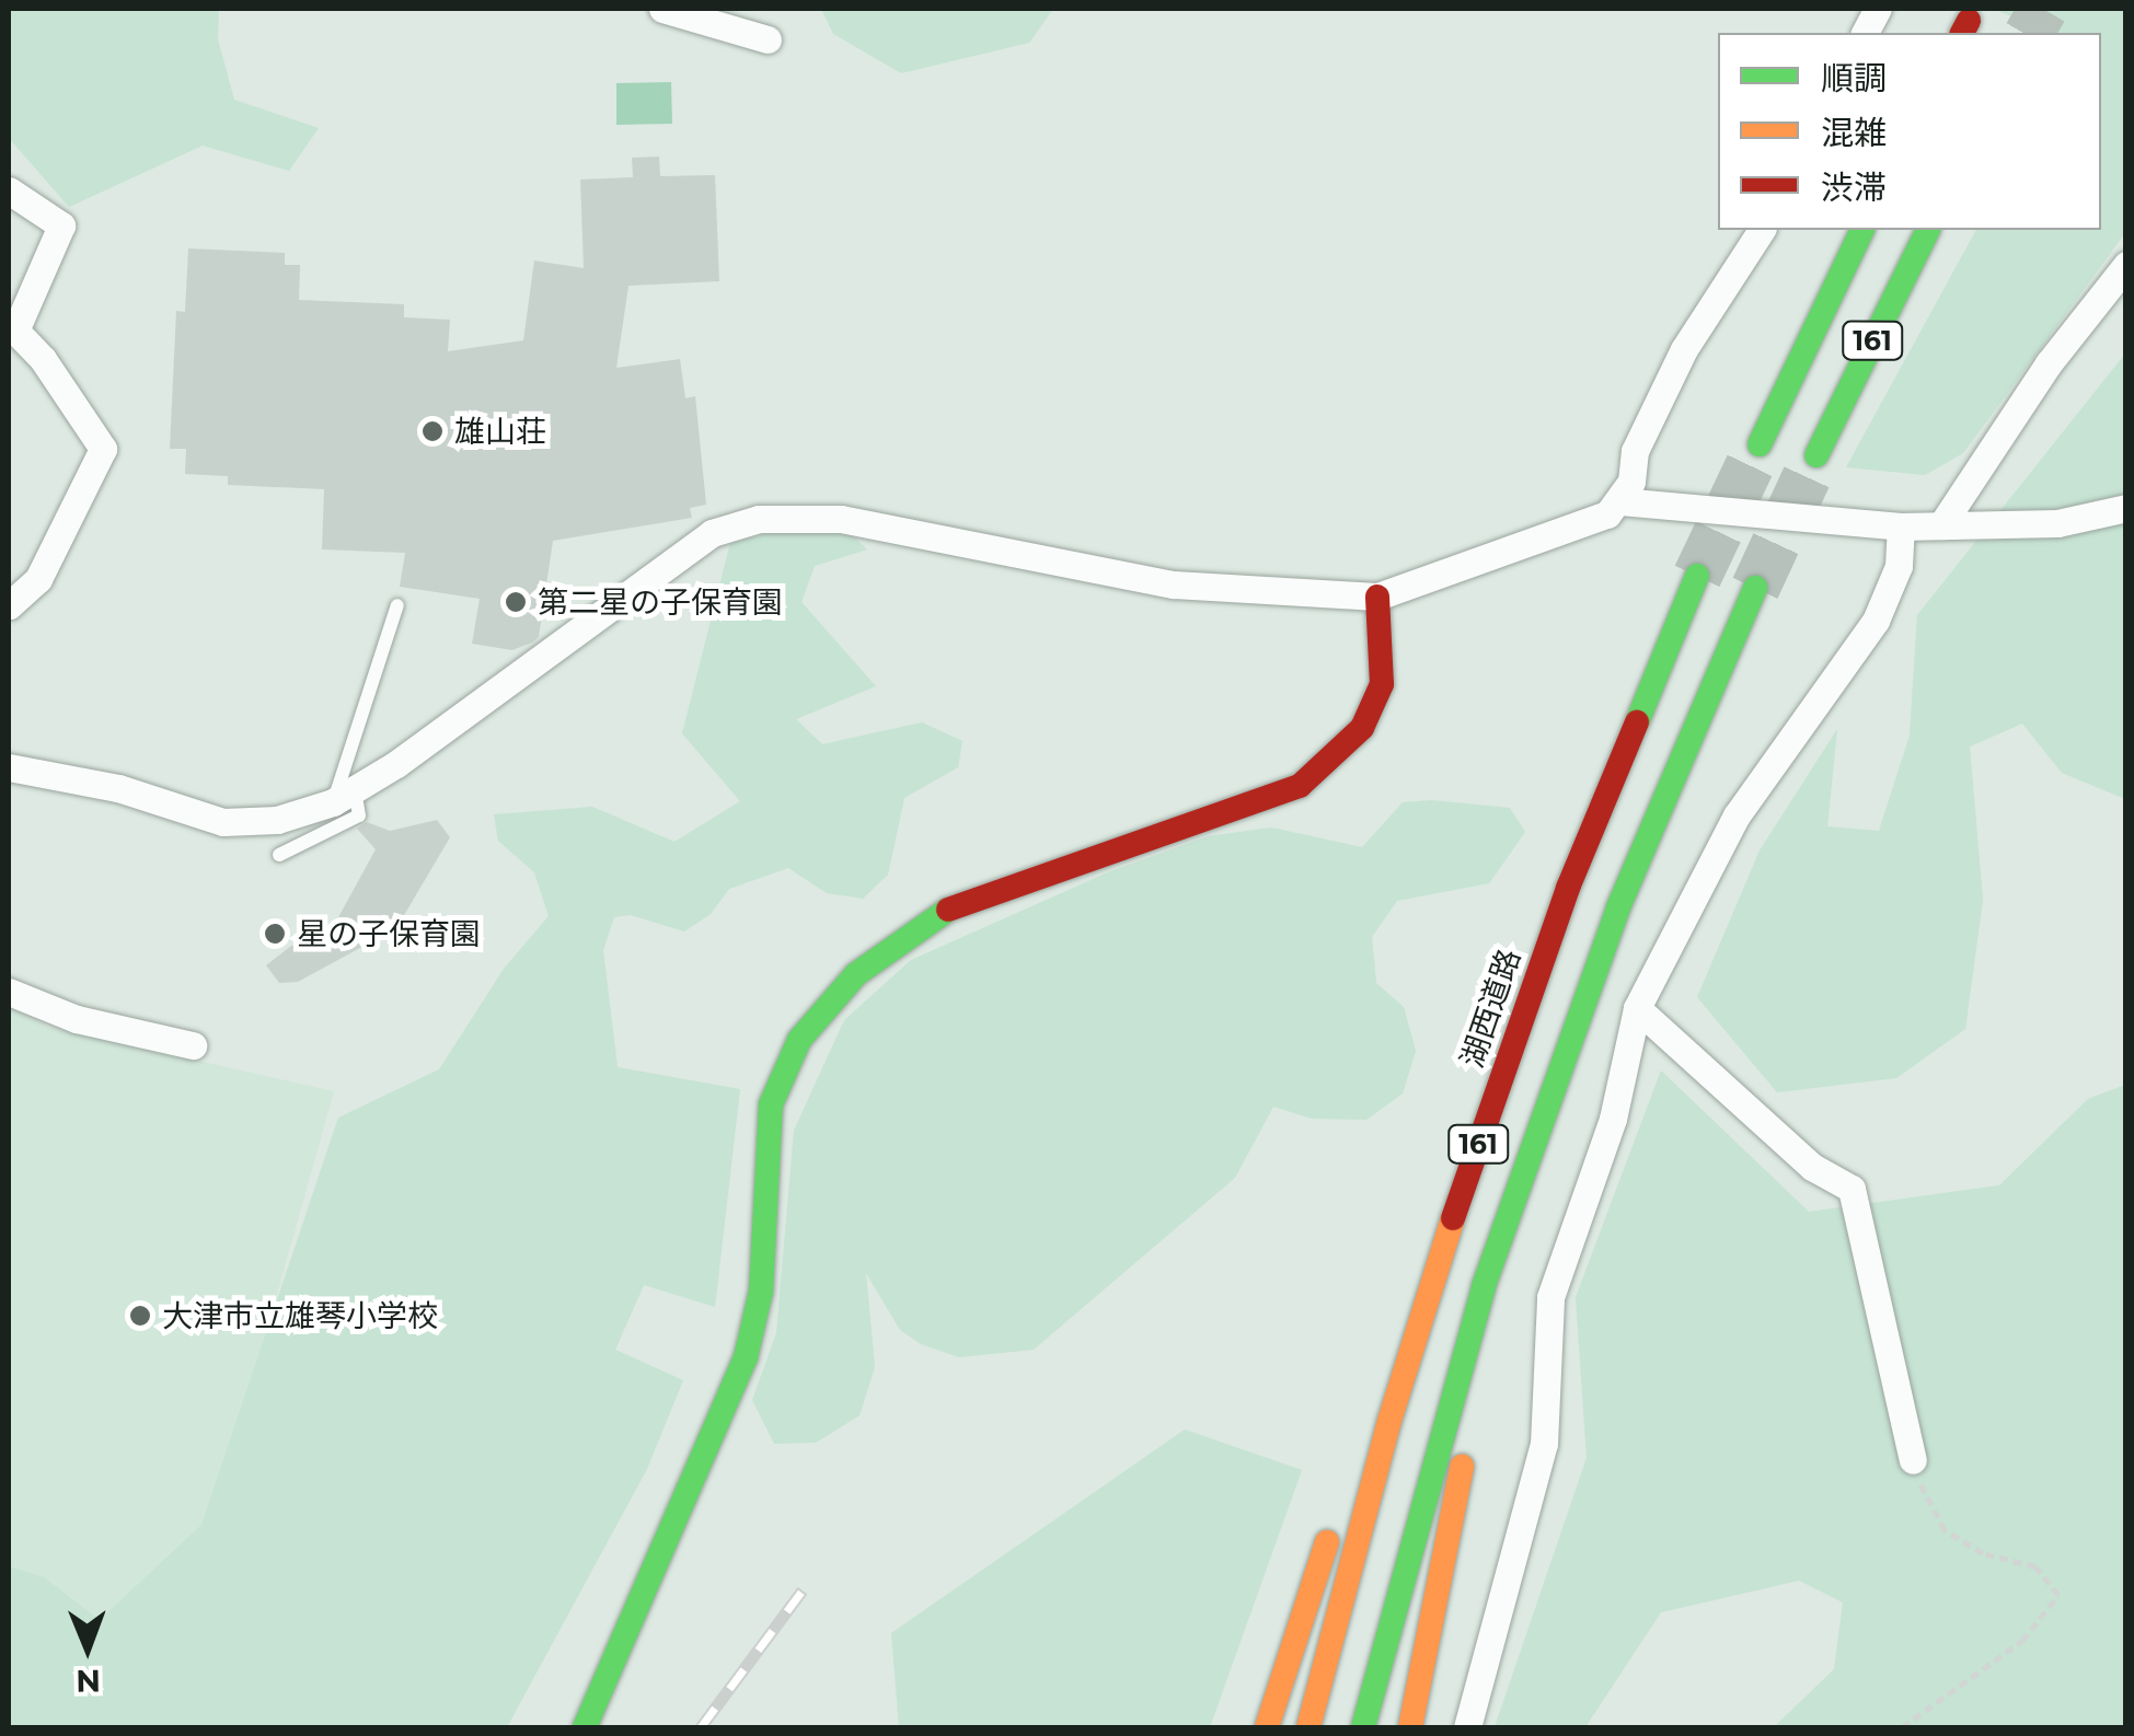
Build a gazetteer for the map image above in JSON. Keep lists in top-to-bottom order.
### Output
{
  "streets": {
    "main road": ["161", "湖西道路"]
  },
  "places": [
    "雄山荘",
    "第二星の子保育園",
    "星の子保育園",
    "大津市立雄琴小学校"
  ],
  "legend": ["順調", "混雑", "渋滞"],
  "north": "bottom"
}
